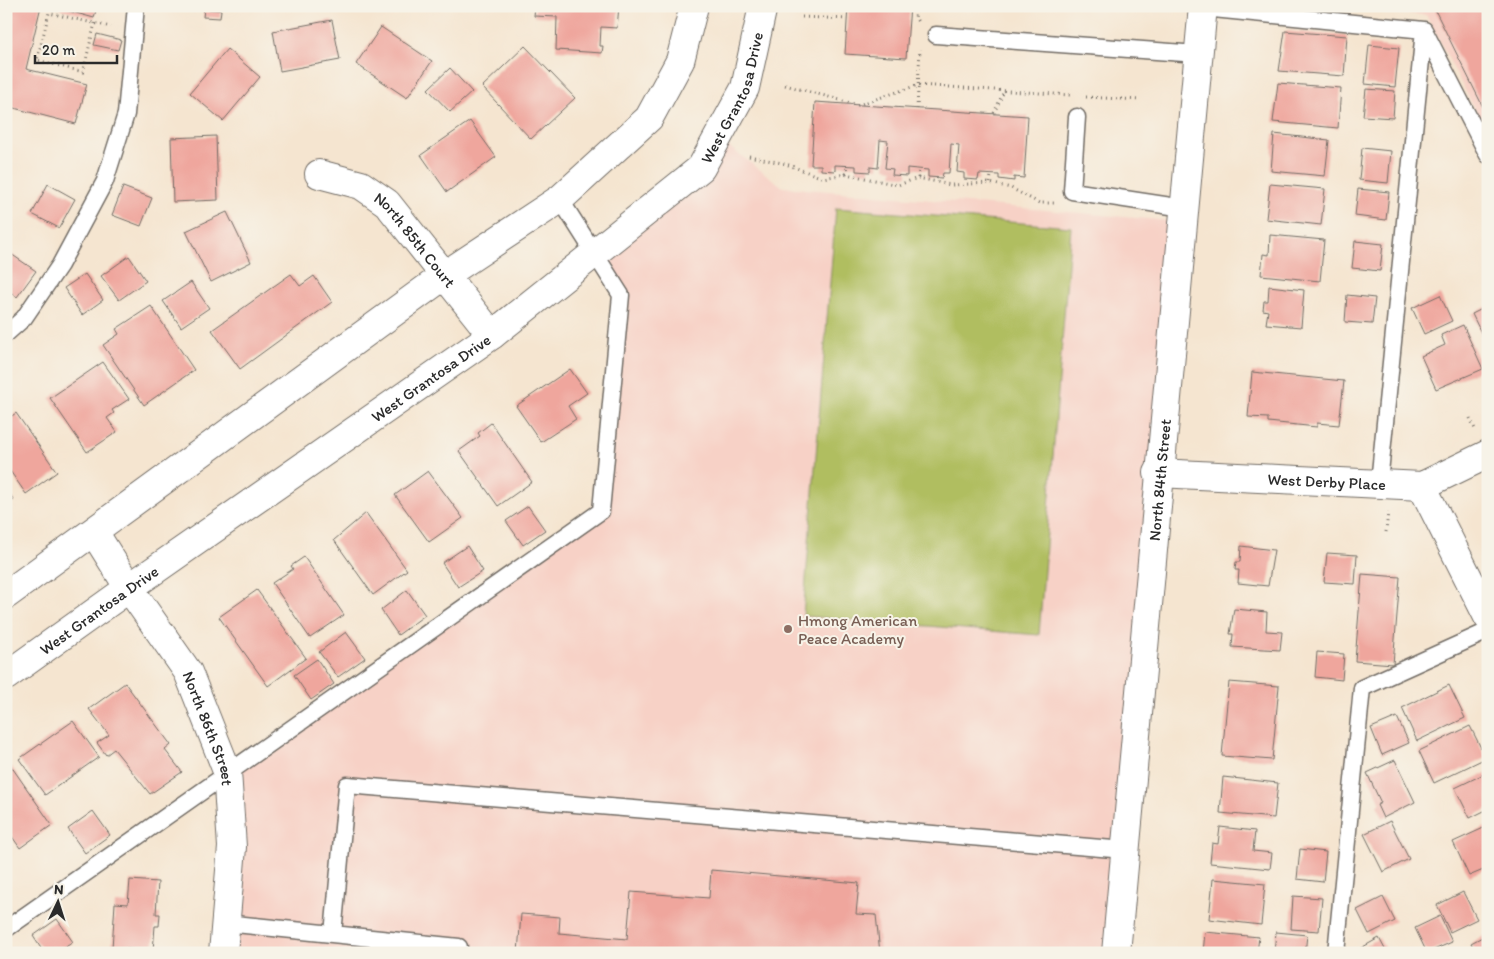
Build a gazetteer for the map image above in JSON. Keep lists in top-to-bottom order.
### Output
{
  "streets": {
    "street": [
      "West Grantosa Drive",
      "North 85th Court",
      "North 84th Street",
      "West Derby Place",
      "North 86th Street"
    ]
  },
  "crossings": [
    ["West Grantosa Drive", "North 85th Court"],
    ["West Grantosa Drive", "North 86th Street"],
    ["North 84th Street", "West Derby Place"]
  ],
  "places": ["Hmong American Peace Academy"],
  "scale_bar": "20 m",
  "north": "top"
}
